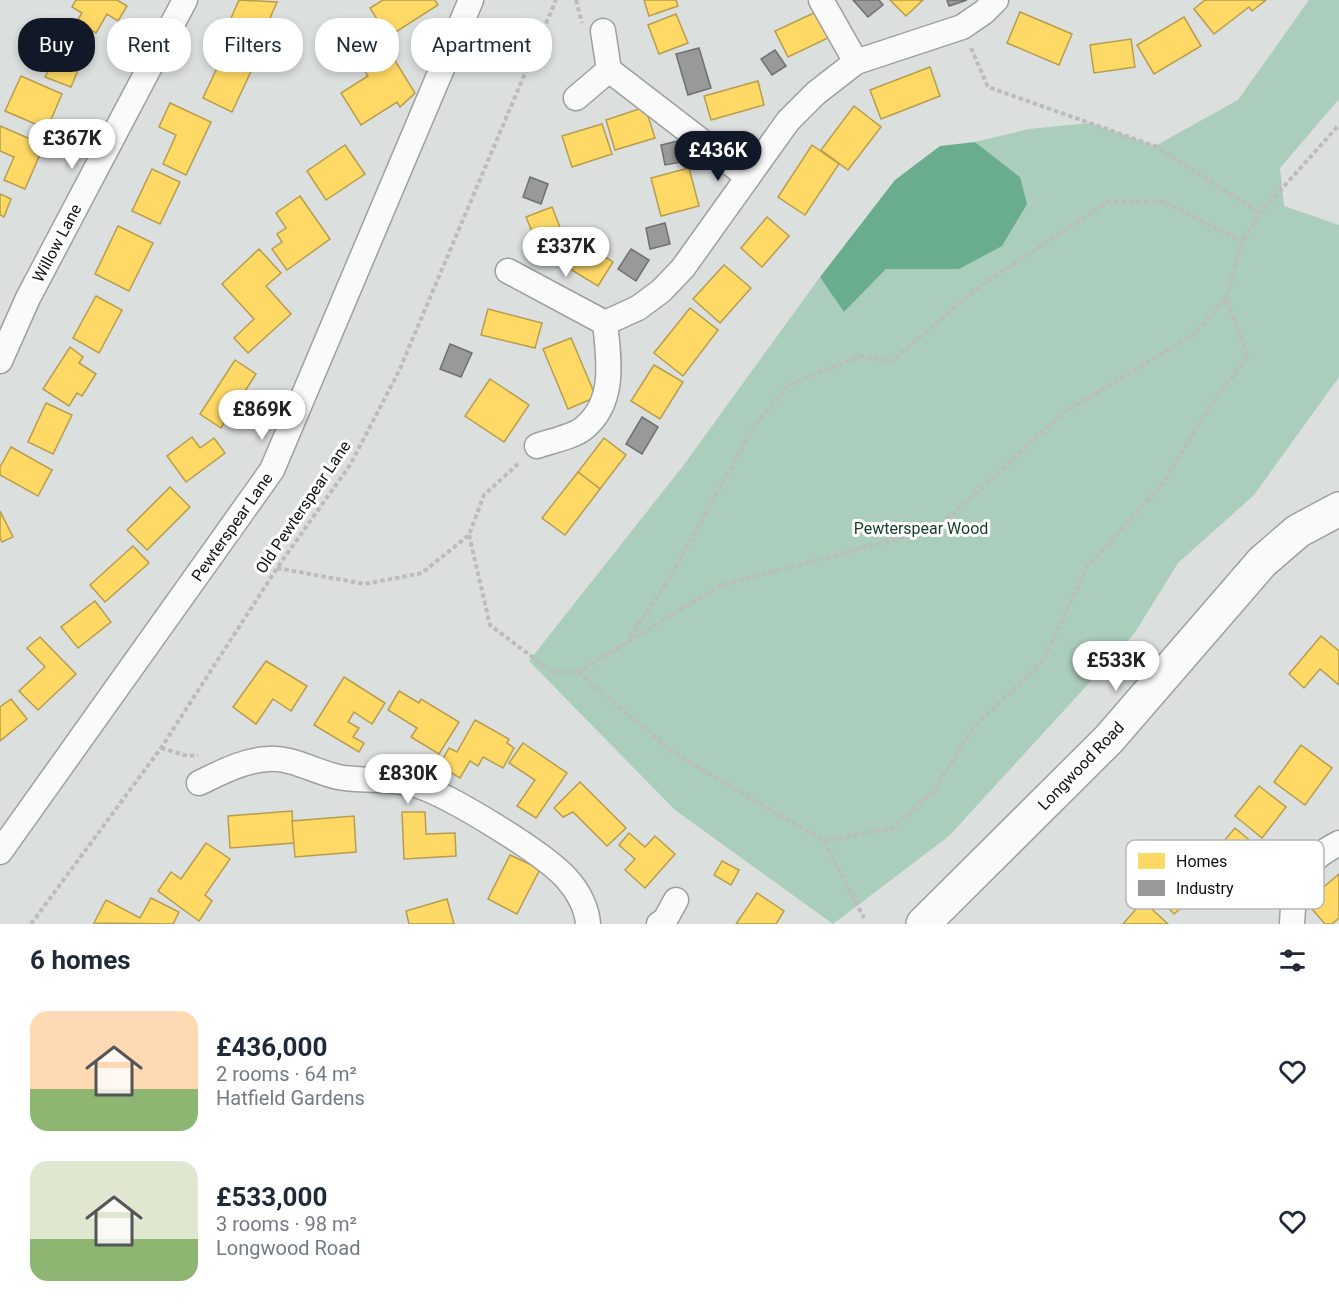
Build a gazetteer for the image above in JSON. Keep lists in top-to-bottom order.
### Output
{
  "streets": {
    "street": ["Willow Lane", "Pewterspear Lane", "Longwood Road"],
    "path": ["Old Pewterspear Lane"]
  },
  "parks": ["Pewterspear Wood"],
  "legend": ["Homes", "Industry"],
  "page": {
    "chip": [
      "Buy",
      "Rent",
      "Filters",
      "New",
      "Apartment"
    ],
    "price": [
      "£367K",
      "£436K",
      "£337K",
      "£869K",
      "£533K",
      "£830K"
    ],
    "heading": "6 homes",
    "list": [
      {
        "name": "£436,000",
        "note": "2 rooms · 64 m² · Hatfield Gardens"
      },
      {
        "name": "£533,000",
        "note": "3 rooms · 98 m² · Longwood Road"
      }
    ]
  }
}
